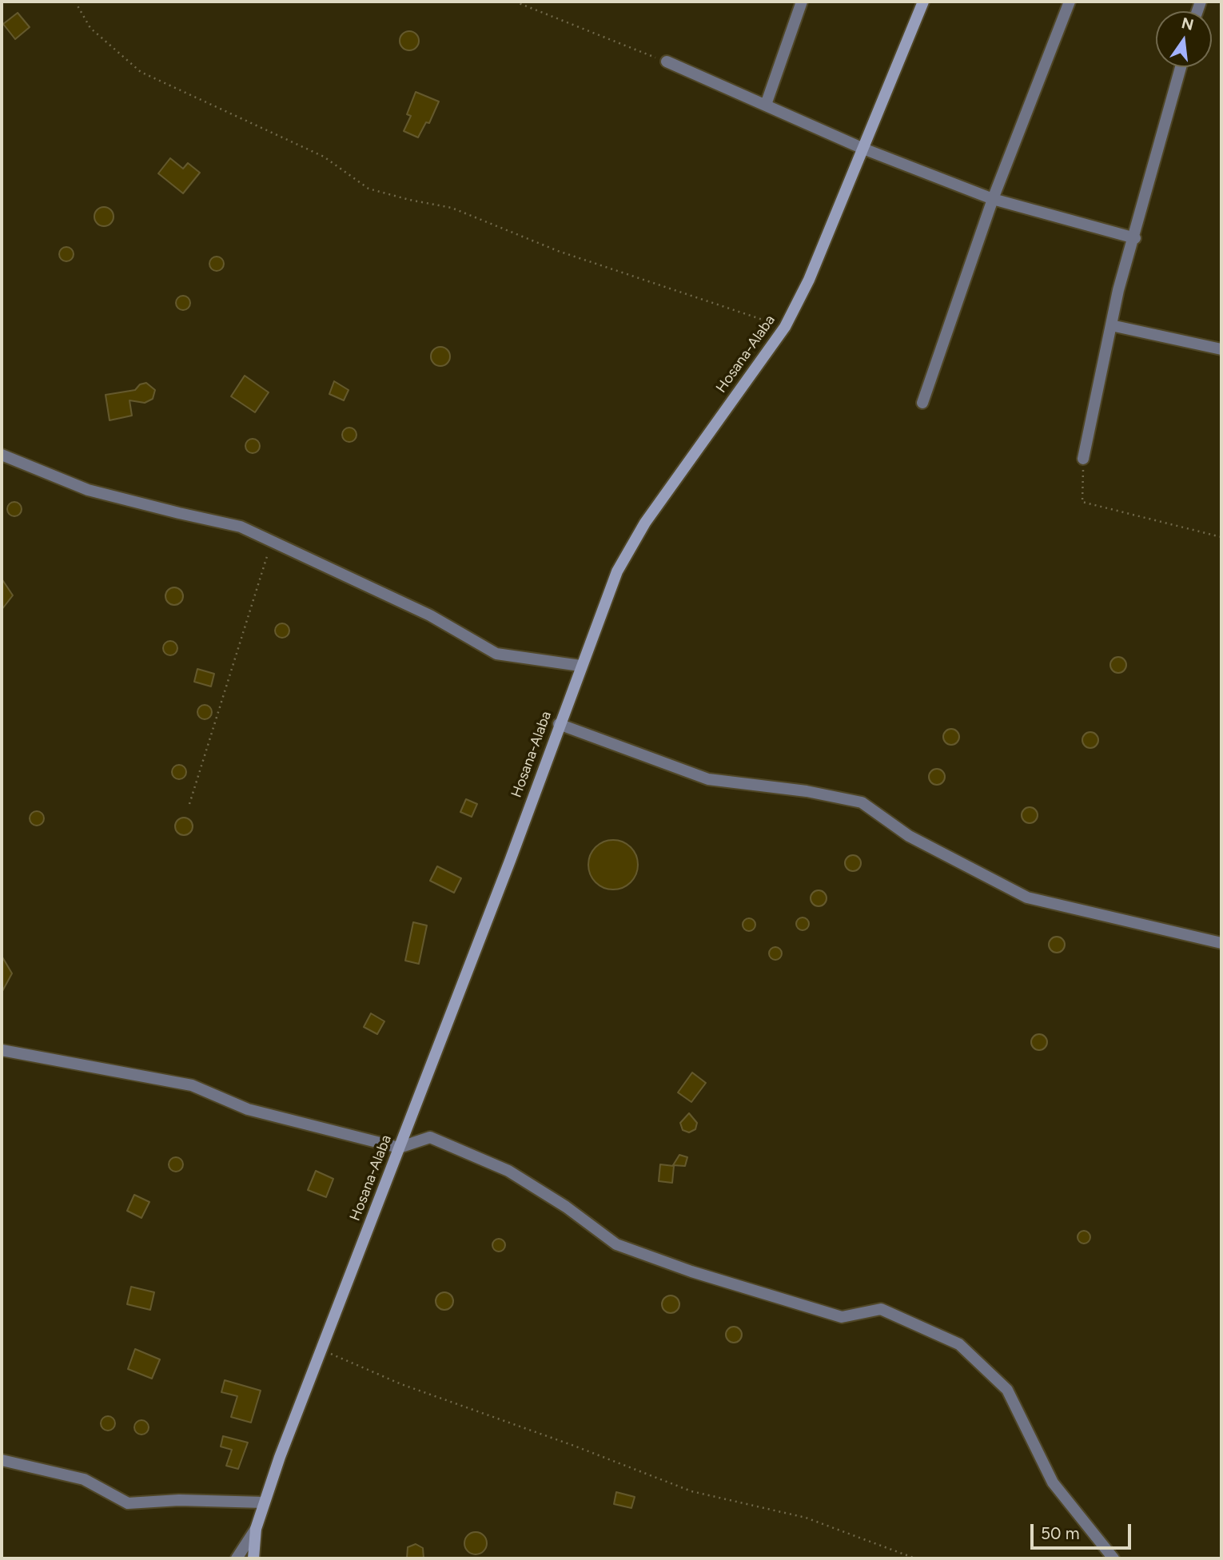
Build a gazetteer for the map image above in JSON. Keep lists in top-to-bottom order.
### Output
{
  "streets": {
    "main road": ["Hosana-Alaba"]
  },
  "scale_bar": "50 m",
  "north": "top"
}
